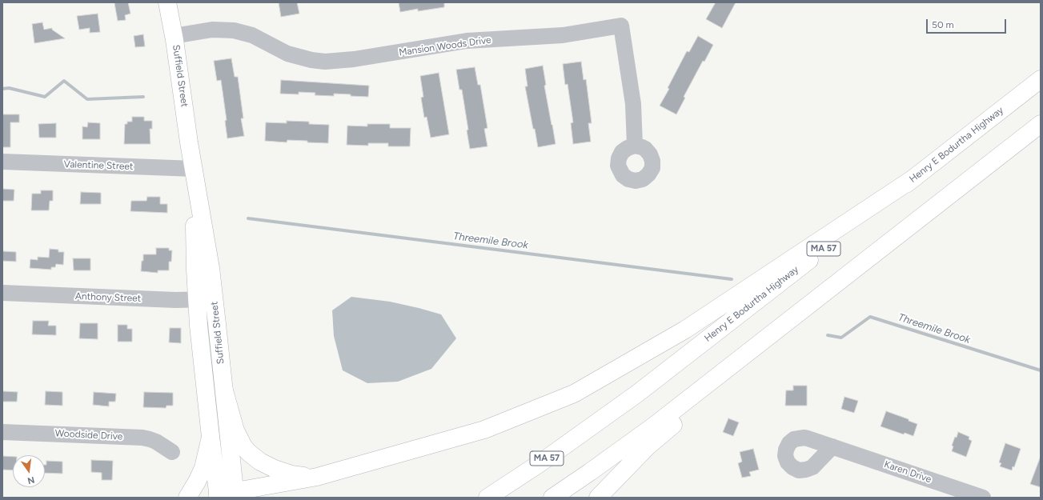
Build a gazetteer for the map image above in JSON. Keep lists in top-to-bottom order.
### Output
{
  "streets": {
    "main road": ["Suffield Street", "Henry E Bodurtha Highway", "MA 57"],
    "street": [
      "Mansion Woods Drive",
      "Valentine Street",
      "Anthony Street",
      "Woodside Drive",
      "Karen Drive"
    ]
  },
  "crossings": [
    ["Mansion Woods Drive", "Suffield Street"],
    ["Suffield Street", "Valentine Street"],
    ["Suffield Street", "Anthony Street"]
  ],
  "water": ["Threemile Brook"],
  "scale_bar": "50 m",
  "north": "bottom"
}
